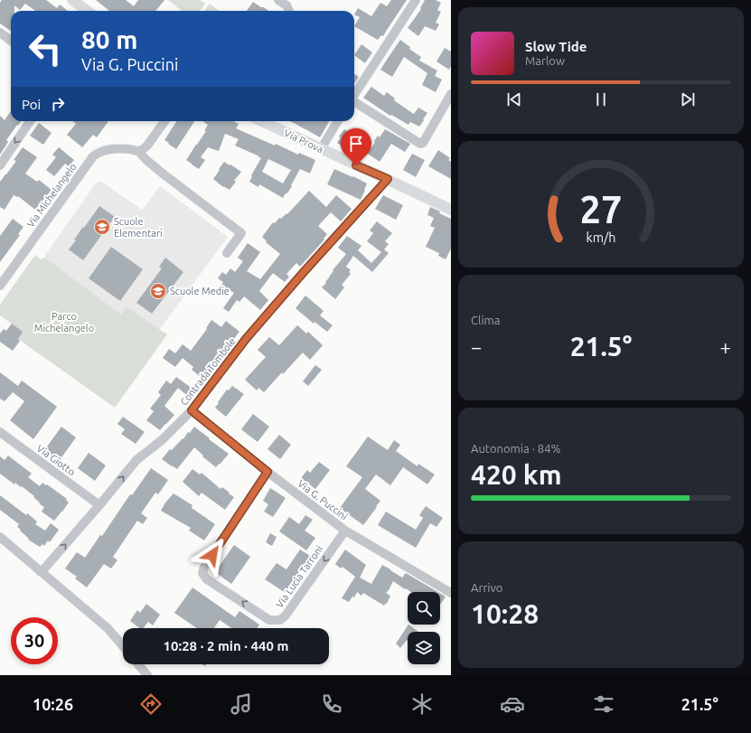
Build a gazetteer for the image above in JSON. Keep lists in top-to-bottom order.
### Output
{
  "streets": {
    "main road": ["Via Prova"],
    "street": [
      "Via Michelangelo",
      "Contrada Tombole",
      "Via Giotto",
      "Via G. Puccini",
      "Via Lucia Tarroni"
    ]
  },
  "crossings": [
    ["Via Prova", "Contrada Tombole"],
    ["Contrada Tombole", "Via Giotto"],
    ["Contrada Tombole", "Via G. Puccini"],
    ["Via G. Puccini", "Via Lucia Tarroni"]
  ],
  "one_way": ["Contrada Tombole"],
  "parks": ["Parco Michelangelo"],
  "places": {
    "school or university": ["Scuole Elementari", "Scuole Medie"]
  },
  "page": {
    "turn": ["80 m", "Via G. Puccini"],
    "song": ["Slow Tide", "Marlow"],
    "then": "Poi",
    "tile": [
      "Clima",
      ["Autonomia · 84%", "420 km"],
      ["Arrivo", "10:28"]
    ],
    "heat": ["−", "21.5°", "+"],
    "limit": "30",
    "trip": "10:28 · 2 min · 440 m",
    "tabs": ["10:26", "21.5°"],
    "gauge": ["27", "km/h"]
  }
}
